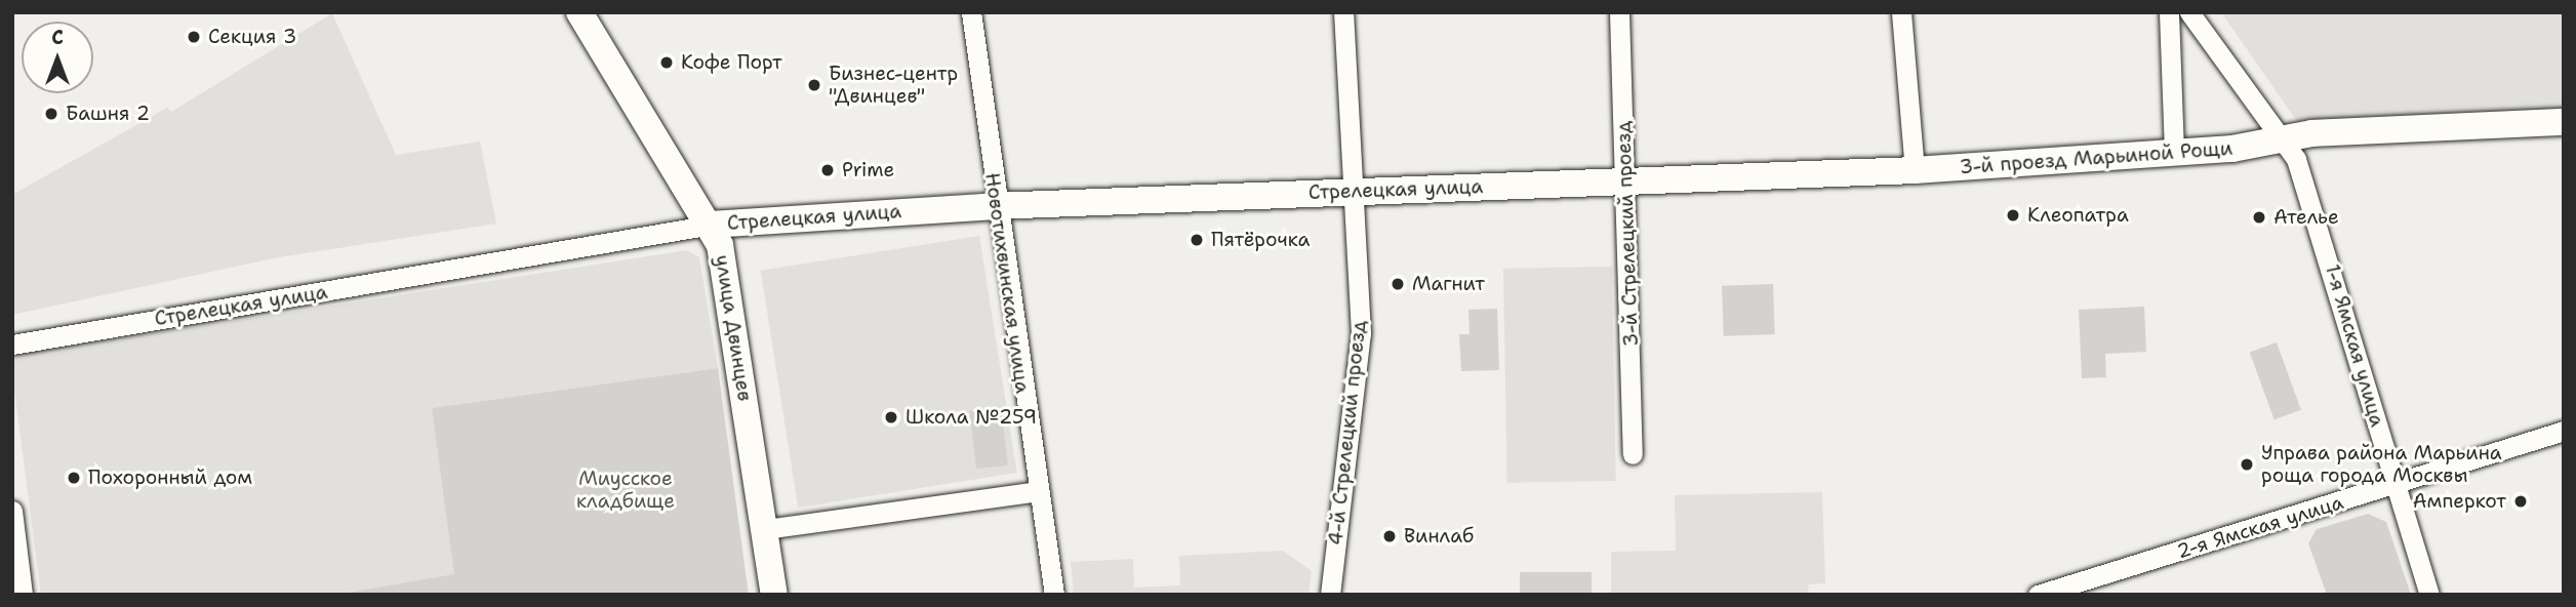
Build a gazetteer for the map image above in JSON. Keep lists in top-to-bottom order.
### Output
{
  "streets": {
    "street": [
      "3-й проезд Марьиной Рощи",
      "Стрелецкая улица",
      "3-й Стрелецкий проезд",
      "Новотихвинская улица",
      "улица Двинцев",
      "1-я Ямская улица",
      "4-й Стрелецкий проезд",
      "2-я Ямская улица"
    ]
  },
  "crossings": [
    ["3-й проезд Марьиной Рощи", "Стрелецкая улица"],
    ["3-й проезд Марьиной Рощи", "3-й Стрелецкий проезд"],
    ["3-й проезд Марьиной Рощи", "1-я Ямская улица"],
    ["Стрелецкая улица", "3-й Стрелецкий проезд"],
    ["Стрелецкая улица", "Новотихвинская улица"],
    ["Стрелецкая улица", "улица Двинцев"],
    ["Стрелецкая улица", "4-й Стрелецкий проезд"],
    ["1-я Ямская улица", "2-я Ямская улица"]
  ],
  "parks": ["Миусское кладбище"],
  "places": [
    "Секция 3",
    "Кофе Порт",
    "Бизнес-центр \"Двинцев\"",
    "Башня 2",
    "Prime",
    "Клеопатра",
    "Ателье",
    "Пятёрочка",
    "Магнит",
    "Школа №259",
    "Управа района Марьина роща города Москвы",
    "Похоронный дом",
    "Амперкот",
    "Винлаб"
  ],
  "north": "top"
}
